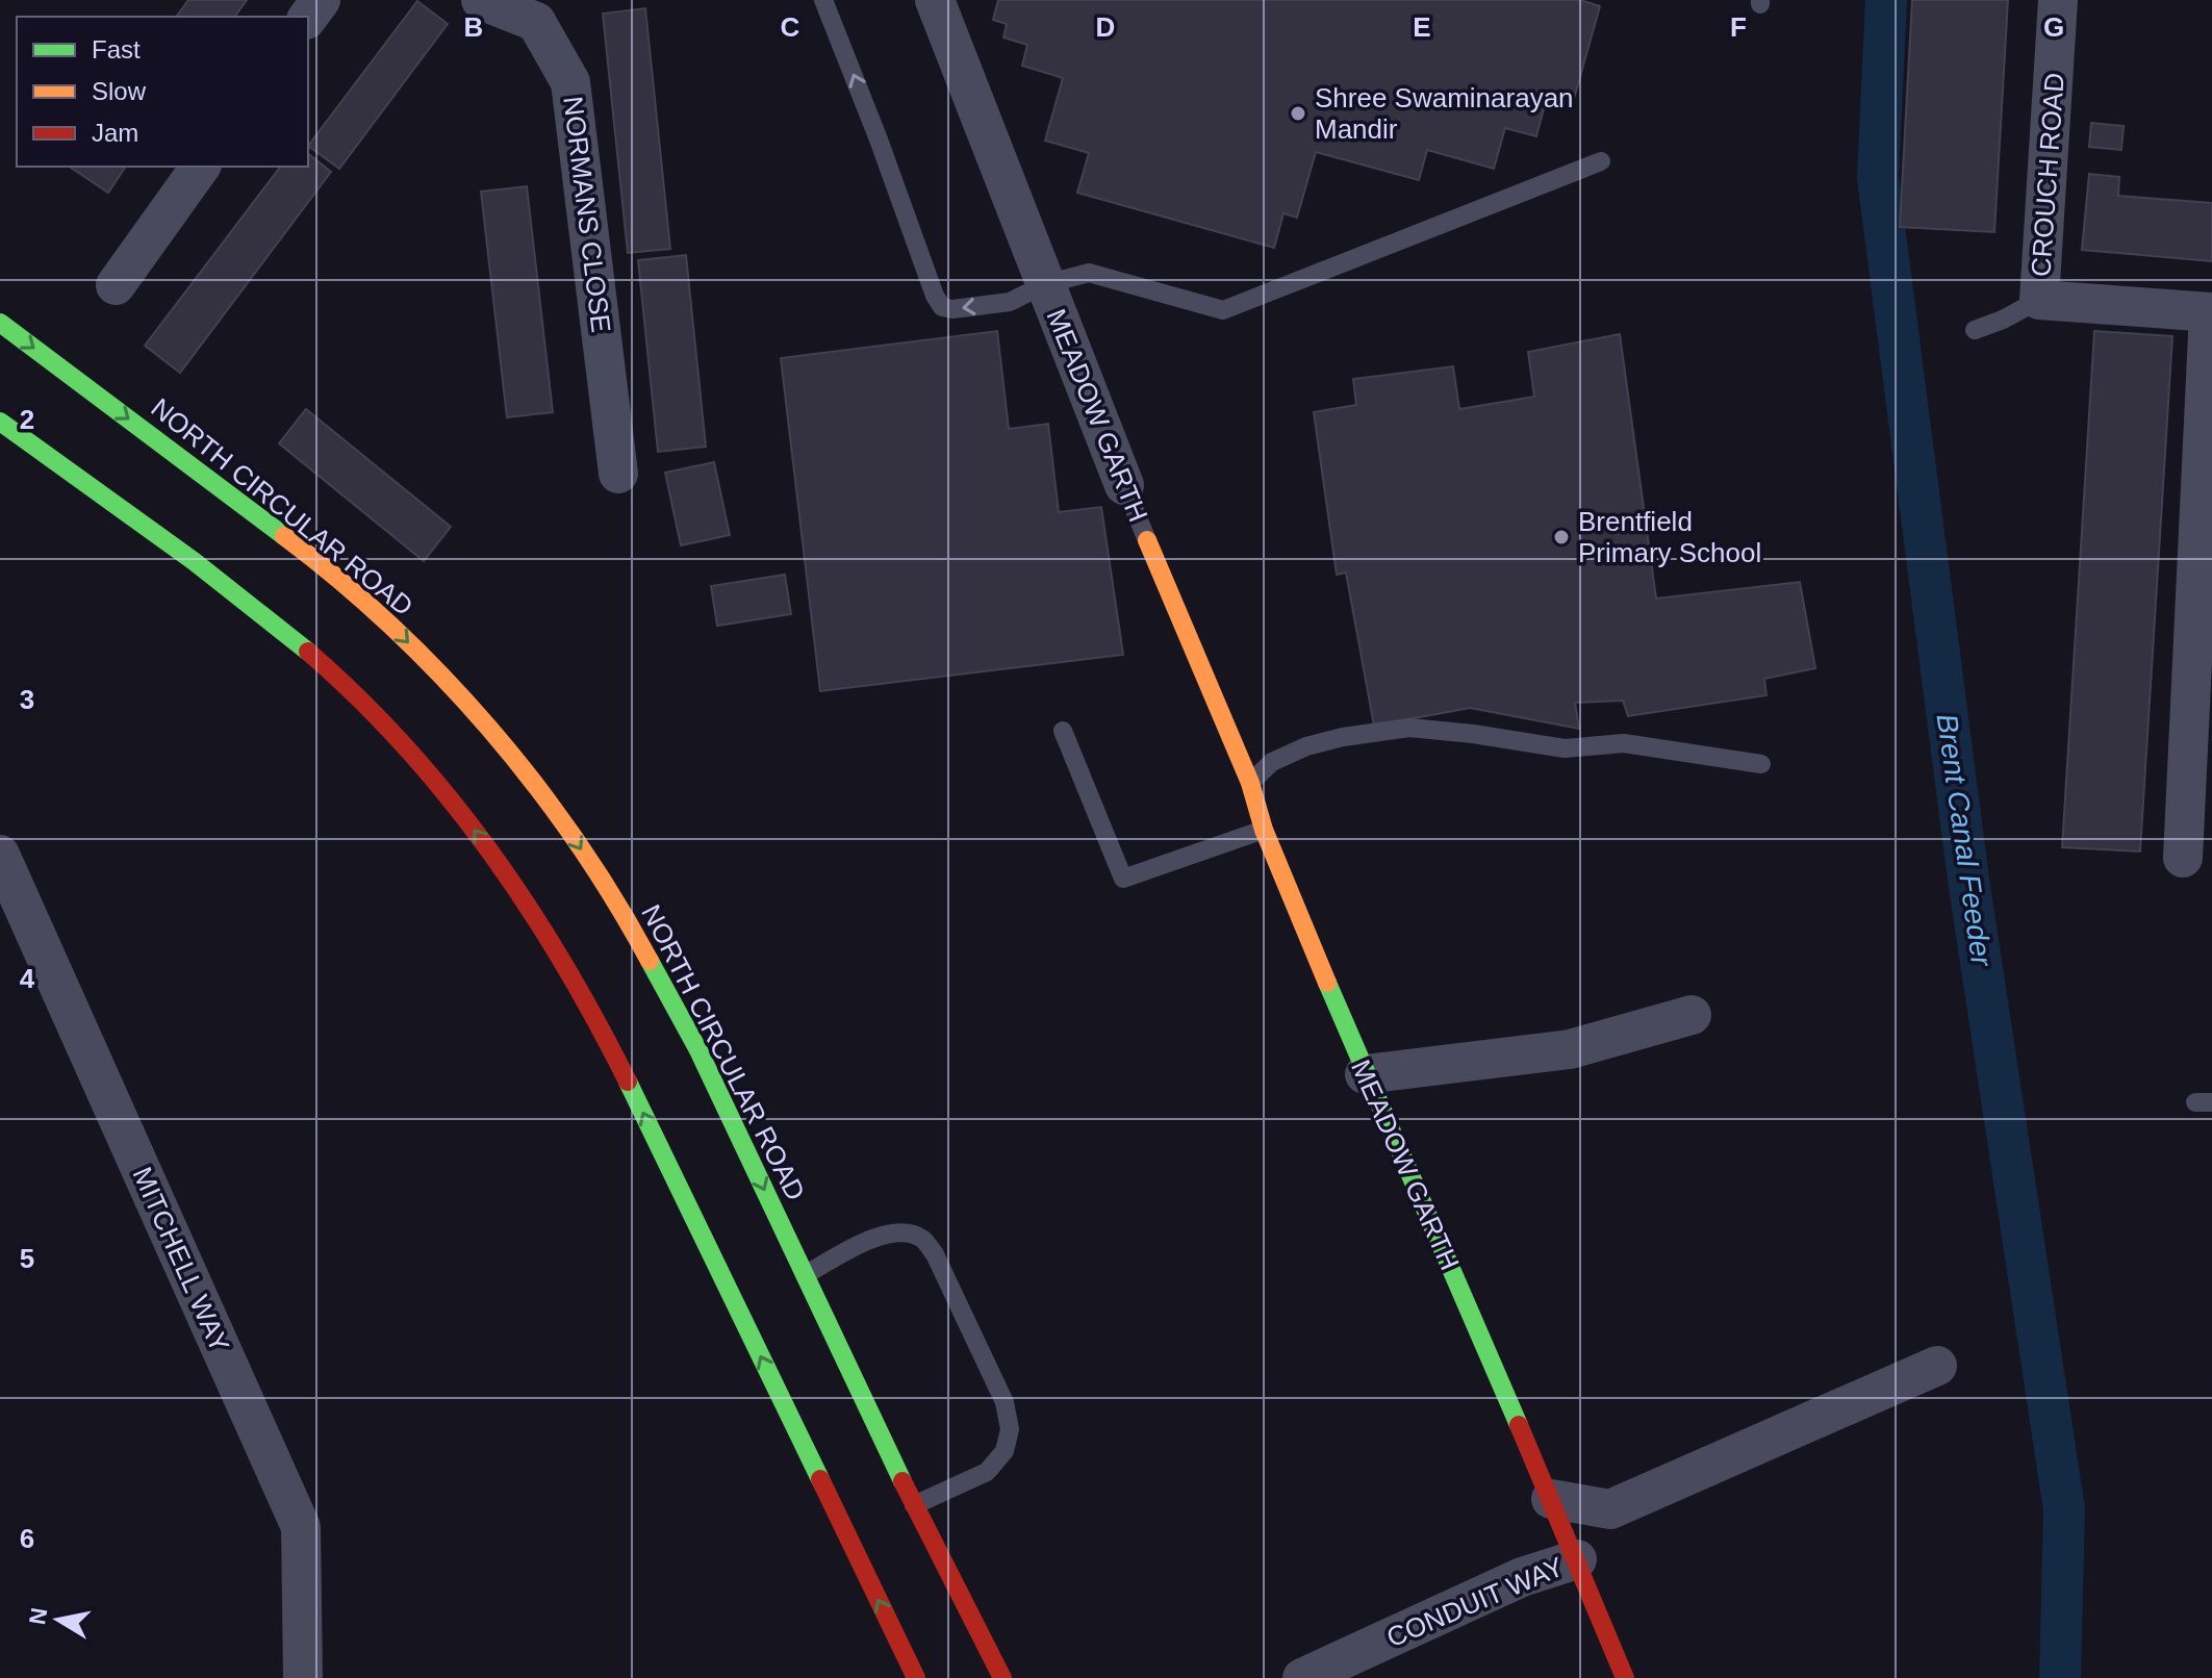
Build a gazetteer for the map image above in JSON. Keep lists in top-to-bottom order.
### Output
{
  "streets": {
    "main road": ["MEADOW GARTH", "NORTH CIRCULAR ROAD", "CONDUIT WAY"],
    "street": ["CROUCH ROAD", "NORMANS CLOSE", "MITCHELL WAY"]
  },
  "crossings": [
    ["MEADOW GARTH", "CONDUIT WAY"]
  ],
  "water": ["Brent Canal Feeder"],
  "places": ["Shree Swaminarayan Mandir", "Brentfield Primary School"],
  "legend": ["Fast", "Slow", "Jam"],
  "north": "left",
  "grid": {
    "columns": [
      "B",
      "C",
      "D",
      "E",
      "F",
      "G"
    ],
    "rows": [
      "2",
      "3",
      "4",
      "5",
      "6"
    ]
  }
}
